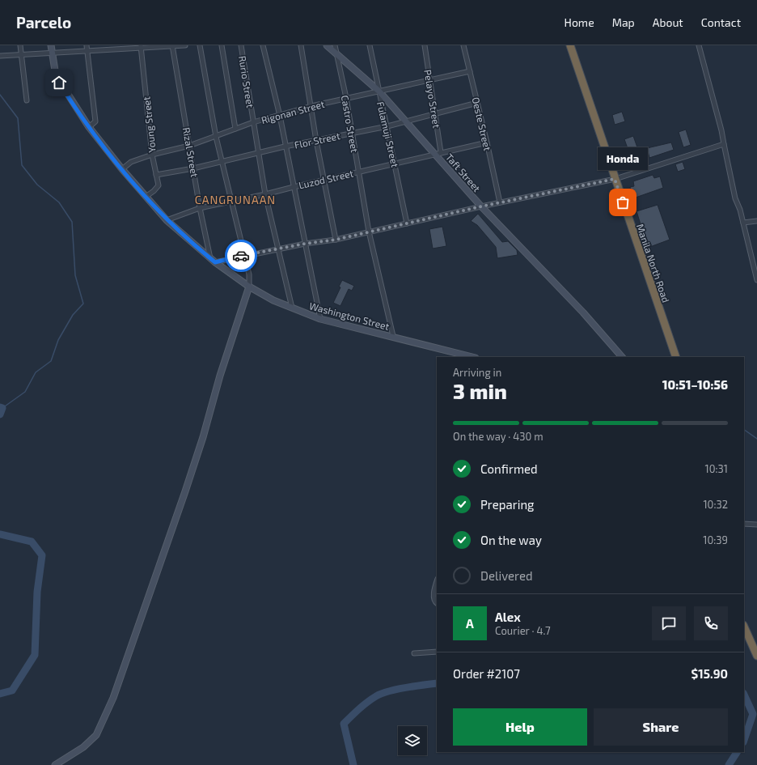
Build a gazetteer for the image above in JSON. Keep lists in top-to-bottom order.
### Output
{
  "streets": {
    "highway": ["Manila North Road"],
    "street": [
      "Rurio Street",
      "Pelayo Street",
      "Rigonan Street",
      "Castro Street",
      "Oeste Street",
      "Young Street",
      "Fulamuji Street",
      "Flor Street",
      "Rizal Street",
      "Taft Street",
      "Luzod Street",
      "Washington Street"
    ]
  },
  "crossings": [
    ["Rurio Street", "Rigonan Street"],
    ["Rurio Street", "Flor Street"],
    ["Rurio Street", "Luzod Street"],
    ["Rurio Street", "Washington Street"],
    ["Pelayo Street", "Rigonan Street"],
    ["Pelayo Street", "Flor Street"],
    ["Pelayo Street", "Taft Street"],
    ["Pelayo Street", "Luzod Street"],
    ["Rigonan Street", "Castro Street"],
    ["Rigonan Street", "Oeste Street"],
    ["Rigonan Street", "Young Street"],
    ["Rigonan Street", "Fulamuji Street"],
    ["Rigonan Street", "Rizal Street"],
    ["Rigonan Street", "Taft Street"],
    ["Rigonan Street", "Washington Street"],
    ["Castro Street", "Flor Street"],
    ["Castro Street", "Taft Street"],
    ["Castro Street", "Luzod Street"],
    ["Castro Street", "Washington Street"],
    ["Oeste Street", "Flor Street"],
    ["Oeste Street", "Luzod Street"],
    ["Young Street", "Flor Street"],
    ["Young Street", "Washington Street"],
    ["Fulamuji Street", "Flor Street"],
    ["Fulamuji Street", "Taft Street"],
    ["Fulamuji Street", "Luzod Street"],
    ["Flor Street", "Rizal Street"],
    ["Flor Street", "Taft Street"],
    ["Rizal Street", "Luzod Street"],
    ["Rizal Street", "Washington Street"],
    ["Taft Street", "Luzod Street"],
    ["Luzod Street", "Washington Street"]
  ],
  "districts": ["CANGRUNAAN"],
  "places": ["Honda"],
  "page": {
    "header": "Parcelo",
    "nav": [
      "Home",
      "Map",
      "About",
      "Contact"
    ],
    "bubble": "Honda",
    "heading": ["3 min", "Arriving in", "10:51–10:56"],
    "panel": [
      "Alex",
      "Courier · 4.7",
      "Order #2107",
      "$15.90"
    ],
    "bar": "On the way · 430 m",
    "list": [
      ["Confirmed", "10:31"],
      ["Preparing", "10:32"],
      ["On the way", "10:39"],
      "Delivered"
    ],
    "round": "A",
    "buttons": ["Help", "Share"]
  }
}
